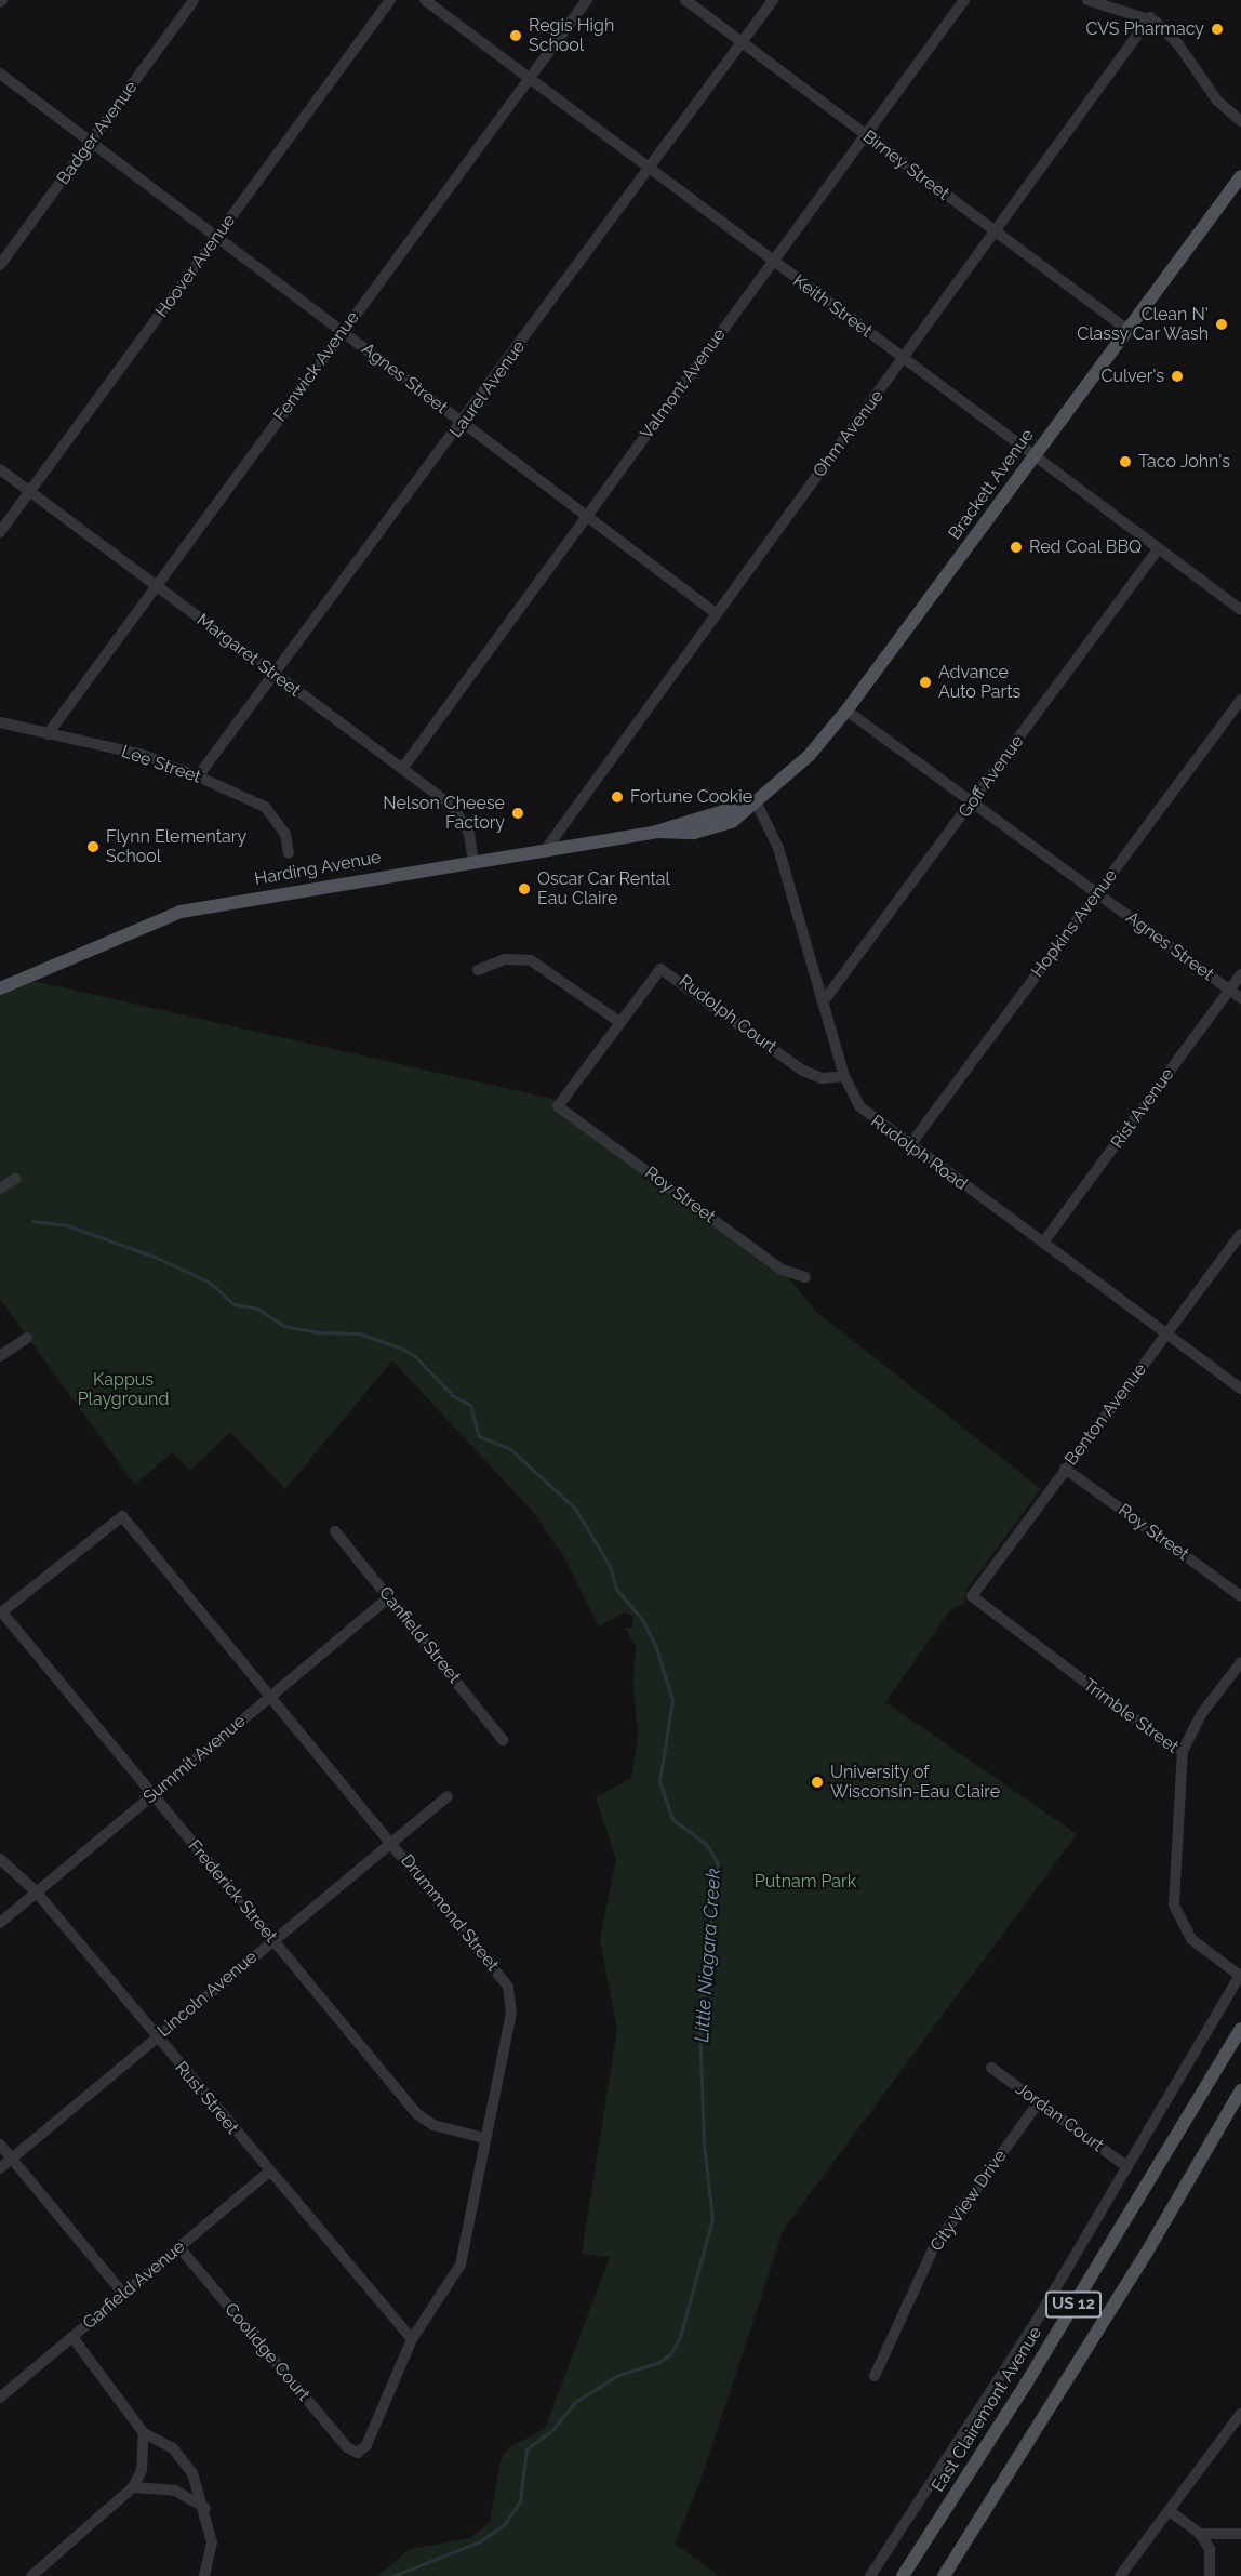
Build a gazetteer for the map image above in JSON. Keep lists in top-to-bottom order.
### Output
{
  "streets": {
    "main road": [
      "Brackett Avenue",
      "Harding Avenue",
      "US 12",
      "East Clairemont Avenue"
    ],
    "street": [
      "Badger Avenue",
      "Birney Street",
      "Hoover Avenue",
      "Keith Street",
      "Fenwick Avenue",
      "Agnes Street",
      "Valmont Avenue",
      "Laurel Avenue",
      "Ohm Avenue",
      "Margaret Street",
      "Lee Street",
      "Goff Avenue",
      "Hopkins Avenue",
      "Rudolph Court",
      "Rist Avenue",
      "Rudolph Road",
      "Roy Street",
      "Benton Avenue",
      "Canfield Street",
      "Trimble Street",
      "Summit Avenue",
      "Frederick Street",
      "Drummond Street",
      "Lincoln Avenue",
      "Rust Street",
      "Jordan Court",
      "City View Drive",
      "Garfield Avenue",
      "Coolidge Court"
    ]
  },
  "crossings": [
    ["Badger Avenue", "Agnes Street"],
    ["Birney Street", "Valmont Avenue"],
    ["Birney Street", "Laurel Avenue"],
    ["Birney Street", "Ohm Avenue"],
    ["Birney Street", "Brackett Avenue"],
    ["Hoover Avenue", "Agnes Street"],
    ["Hoover Avenue", "Margaret Street"],
    ["Keith Street", "Fenwick Avenue"],
    ["Keith Street", "Valmont Avenue"],
    ["Keith Street", "Laurel Avenue"],
    ["Keith Street", "Ohm Avenue"],
    ["Keith Street", "Brackett Avenue"],
    ["Keith Street", "Goff Avenue"],
    ["Fenwick Avenue", "Agnes Street"],
    ["Fenwick Avenue", "Margaret Street"],
    ["Fenwick Avenue", "Lee Street"],
    ["Agnes Street", "Valmont Avenue"],
    ["Agnes Street", "Laurel Avenue"],
    ["Agnes Street", "Ohm Avenue"],
    ["Agnes Street", "Brackett Avenue"],
    ["Agnes Street", "Goff Avenue"],
    ["Agnes Street", "Hopkins Avenue"],
    ["Agnes Street", "Rist Avenue"],
    ["Valmont Avenue", "Margaret Street"],
    ["Laurel Avenue", "Margaret Street"],
    ["Laurel Avenue", "Lee Street"],
    ["Ohm Avenue", "Harding Avenue"],
    ["Brackett Avenue", "Harding Avenue"],
    ["Brackett Avenue", "Rudolph Road"],
    ["Margaret Street", "Harding Avenue"],
    ["Goff Avenue", "Rudolph Road"],
    ["Harding Avenue", "Rudolph Road"],
    ["Hopkins Avenue", "Rudolph Road"],
    ["Rudolph Court", "Rudolph Road"],
    ["Rudolph Court", "Roy Street"],
    ["Rist Avenue", "Rudolph Road"],
    ["Rudolph Road", "Benton Avenue"],
    ["Roy Street", "Benton Avenue"],
    ["Benton Avenue", "Trimble Street"],
    ["Canfield Street", "Summit Avenue"],
    ["Summit Avenue", "Frederick Street"],
    ["Summit Avenue", "Drummond Street"],
    ["Summit Avenue", "Rust Street"],
    ["Frederick Street", "Drummond Street"],
    ["Frederick Street", "Lincoln Avenue"],
    ["Drummond Street", "Lincoln Avenue"],
    ["Drummond Street", "Rust Street"],
    ["Drummond Street", "Coolidge Court"],
    ["Lincoln Avenue", "Rust Street"],
    ["Rust Street", "Garfield Avenue"],
    ["Jordan Court", "City View Drive"],
    ["Garfield Avenue", "Coolidge Court"]
  ],
  "water": ["Little Niagara Creek"],
  "parks": ["Kappus Playground", "Putnam Park"],
  "places": [
    "CVS Pharmacy",
    "Regis High School",
    "Clean N' Classy Car Wash",
    "Culver's",
    "Taco John's",
    "Red Coal BBQ",
    "Advance Auto Parts",
    "Fortune Cookie",
    "Nelson Cheese Factory",
    "Flynn Elementary School",
    "Oscar Car Rental Eau Claire",
    "University of Wisconsin-Eau Claire"
  ]
}
